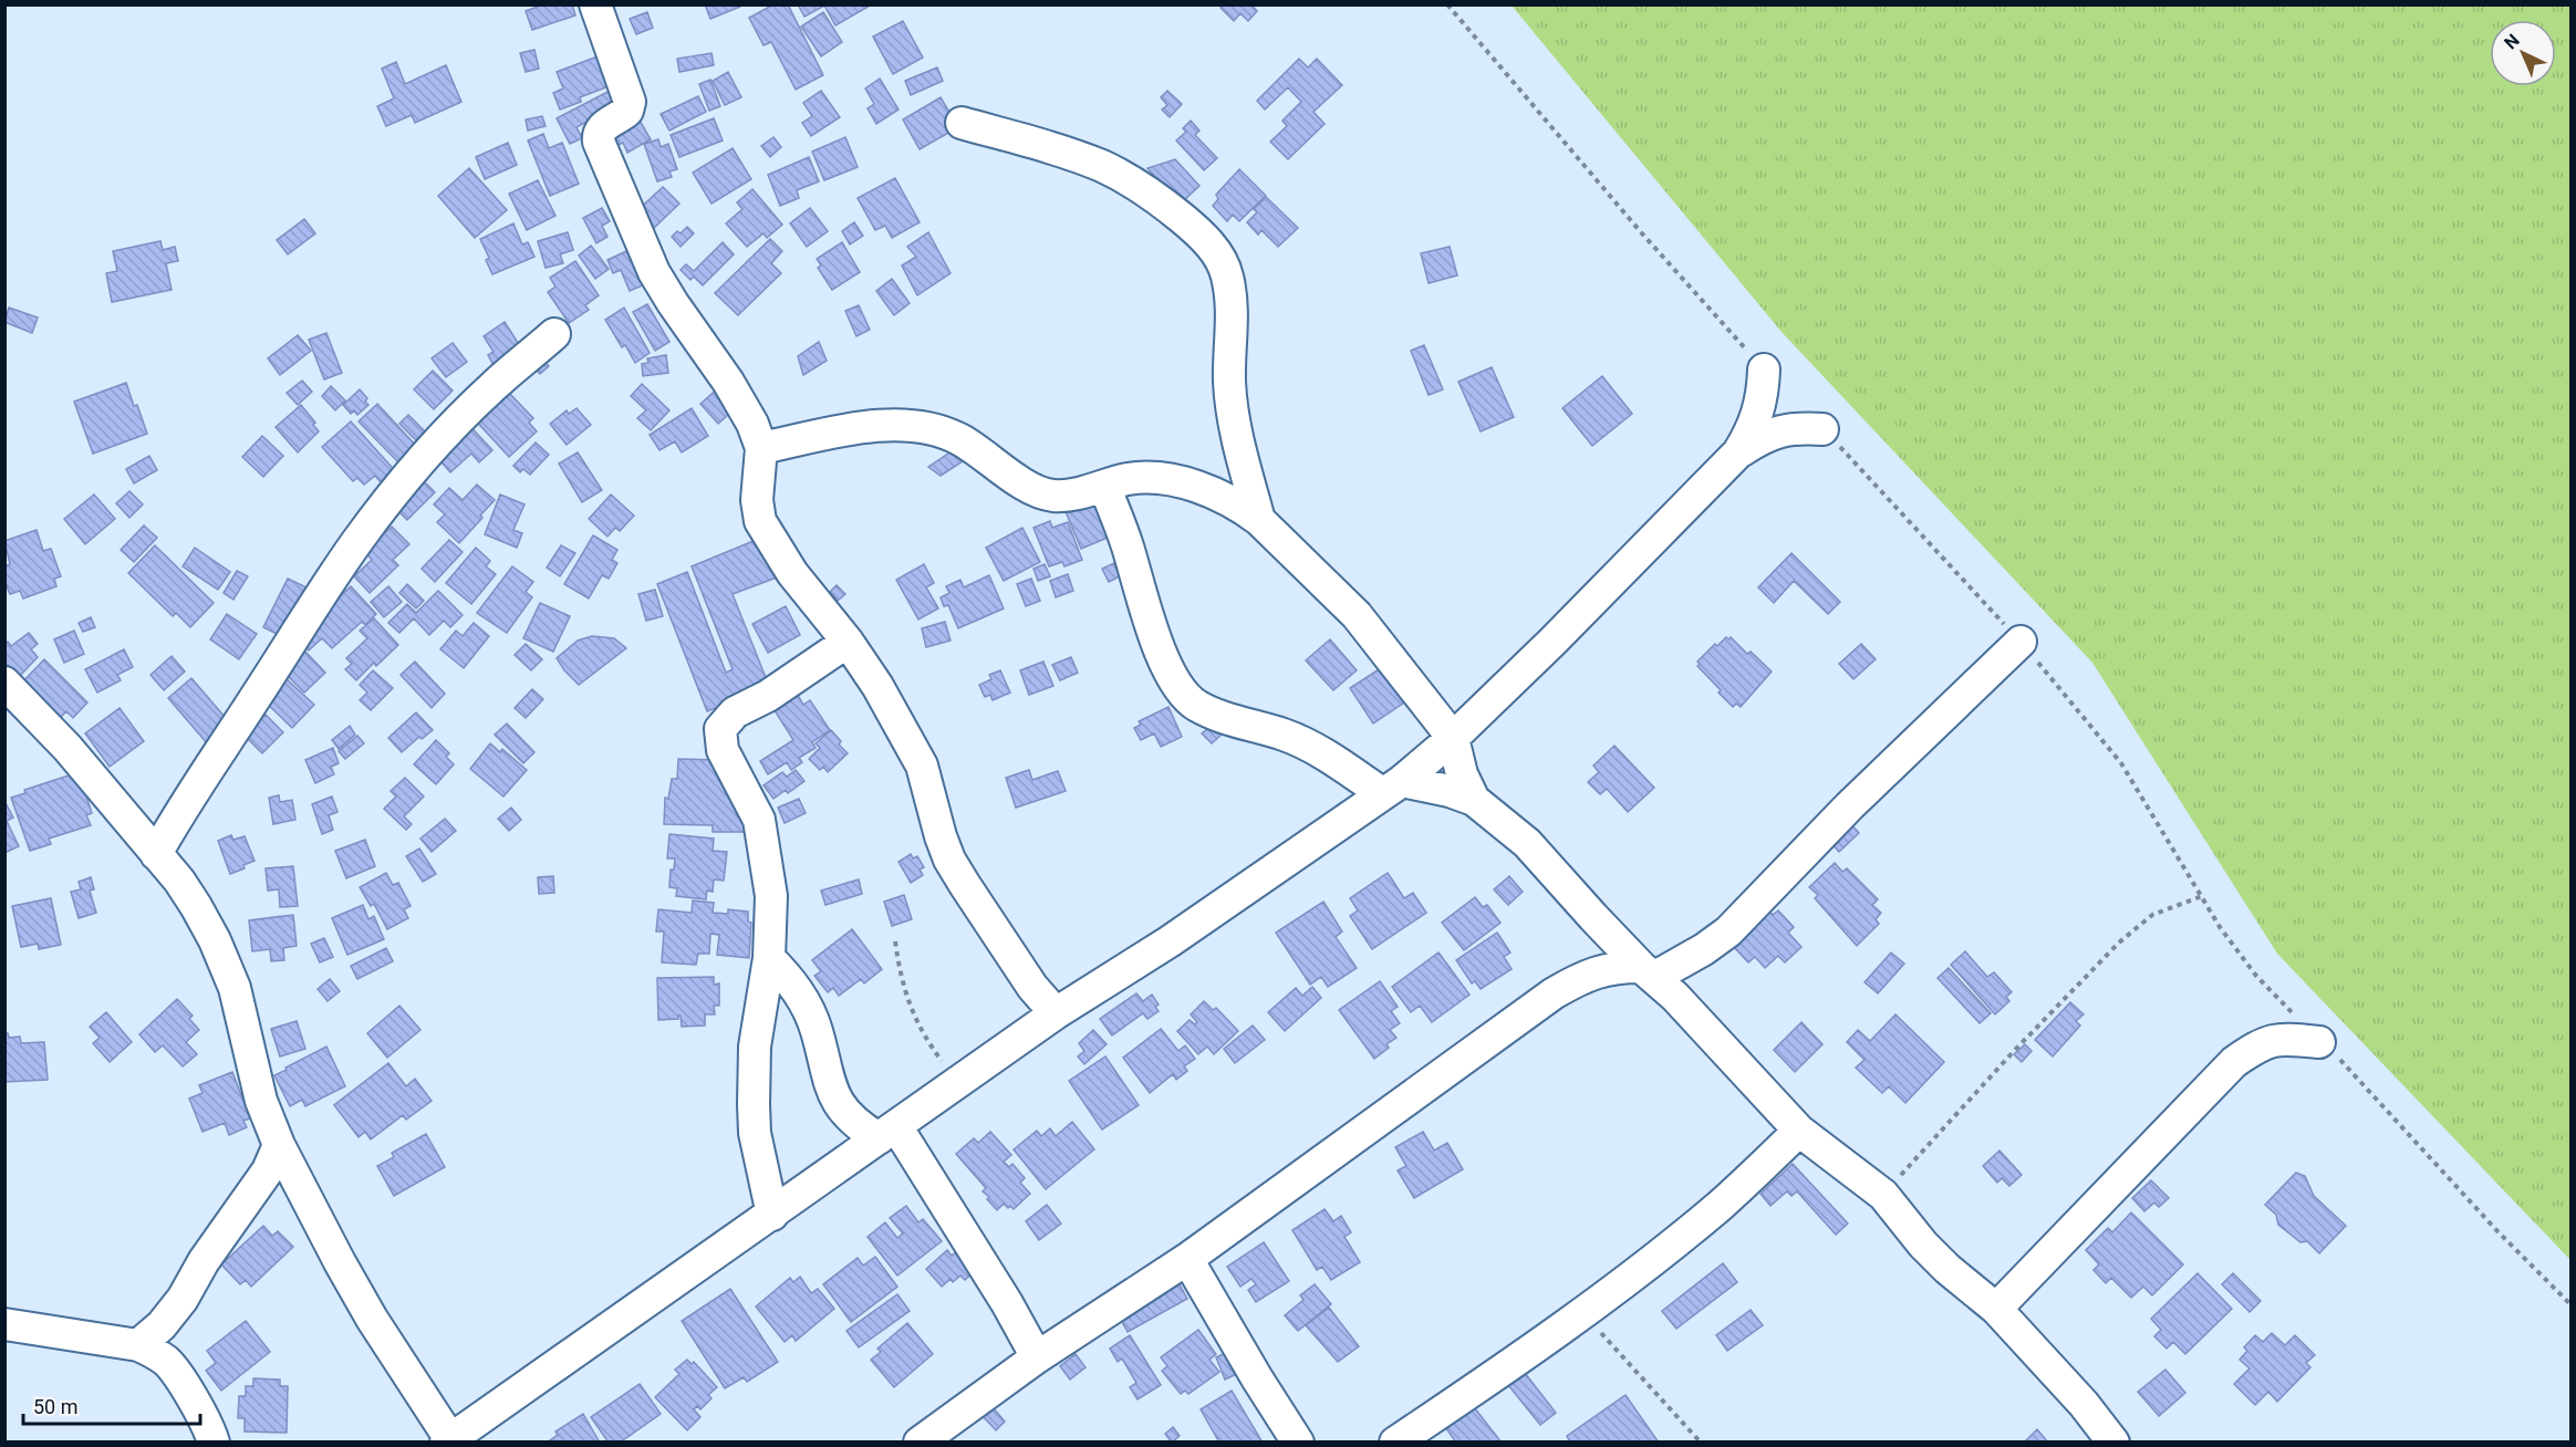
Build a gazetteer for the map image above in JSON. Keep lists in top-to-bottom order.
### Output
{
  "scale_bar": "50 m",
  "north": "top left"
}
